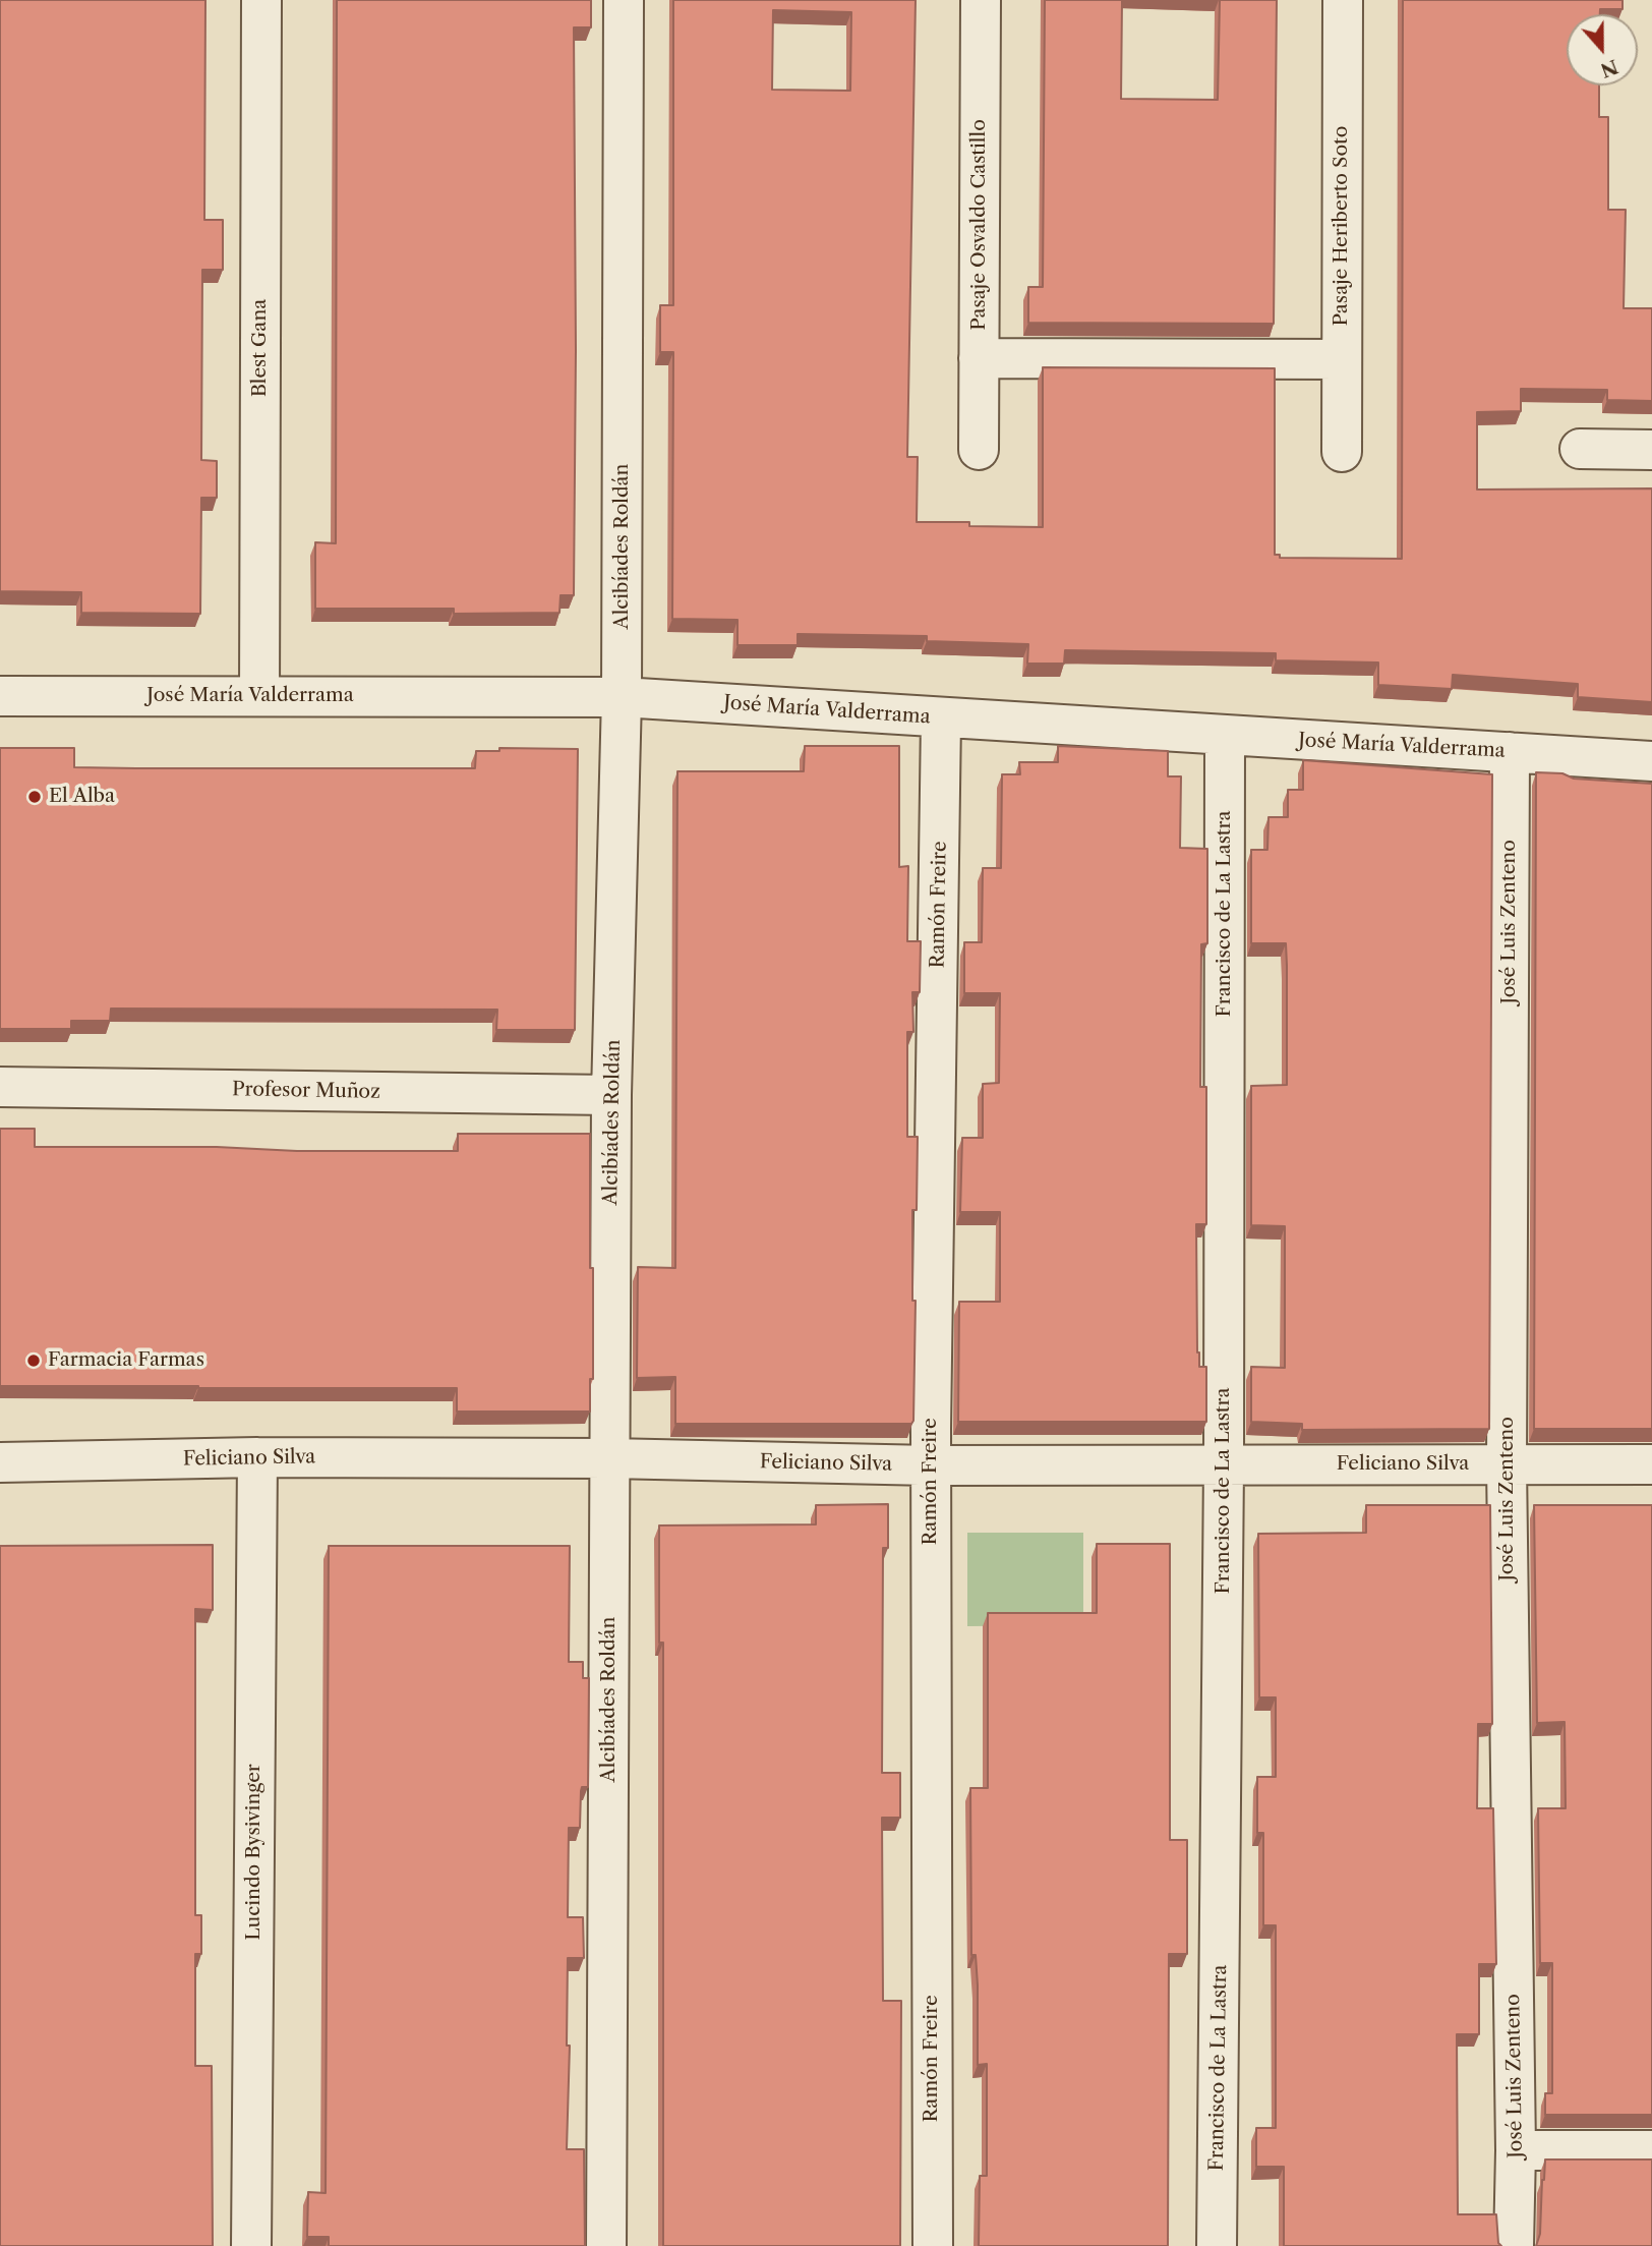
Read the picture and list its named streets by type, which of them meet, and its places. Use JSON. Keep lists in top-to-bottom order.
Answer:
{
  "streets": {
    "street": [
      "Pasaje Osvaldo Castillo",
      "Pasaje Heriberto Soto",
      "Blest Gana",
      "Alcibíades Roldán",
      "José María Valderrama",
      "Ramón Freire",
      "Francisco de La Lastra",
      "José Luis Zenteno",
      "Profesor Muñoz",
      "Feliciano Silva",
      "Lucindo Bysivinger"
    ]
  },
  "crossings": [
    ["Blest Gana", "José María Valderrama"],
    ["Alcibíades Roldán", "José María Valderrama"],
    ["Alcibíades Roldán", "Profesor Muñoz"],
    ["Alcibíades Roldán", "Feliciano Silva"],
    ["José María Valderrama", "Ramón Freire"],
    ["José María Valderrama", "Francisco de La Lastra"],
    ["José María Valderrama", "José Luis Zenteno"],
    ["Ramón Freire", "Feliciano Silva"],
    ["Francisco de La Lastra", "Feliciano Silva"],
    ["José Luis Zenteno", "Feliciano Silva"],
    ["Feliciano Silva", "Lucindo Bysivinger"]
  ],
  "places": ["El Alba", "Farmacia Farmas"],
  "north": "bottom"
}
